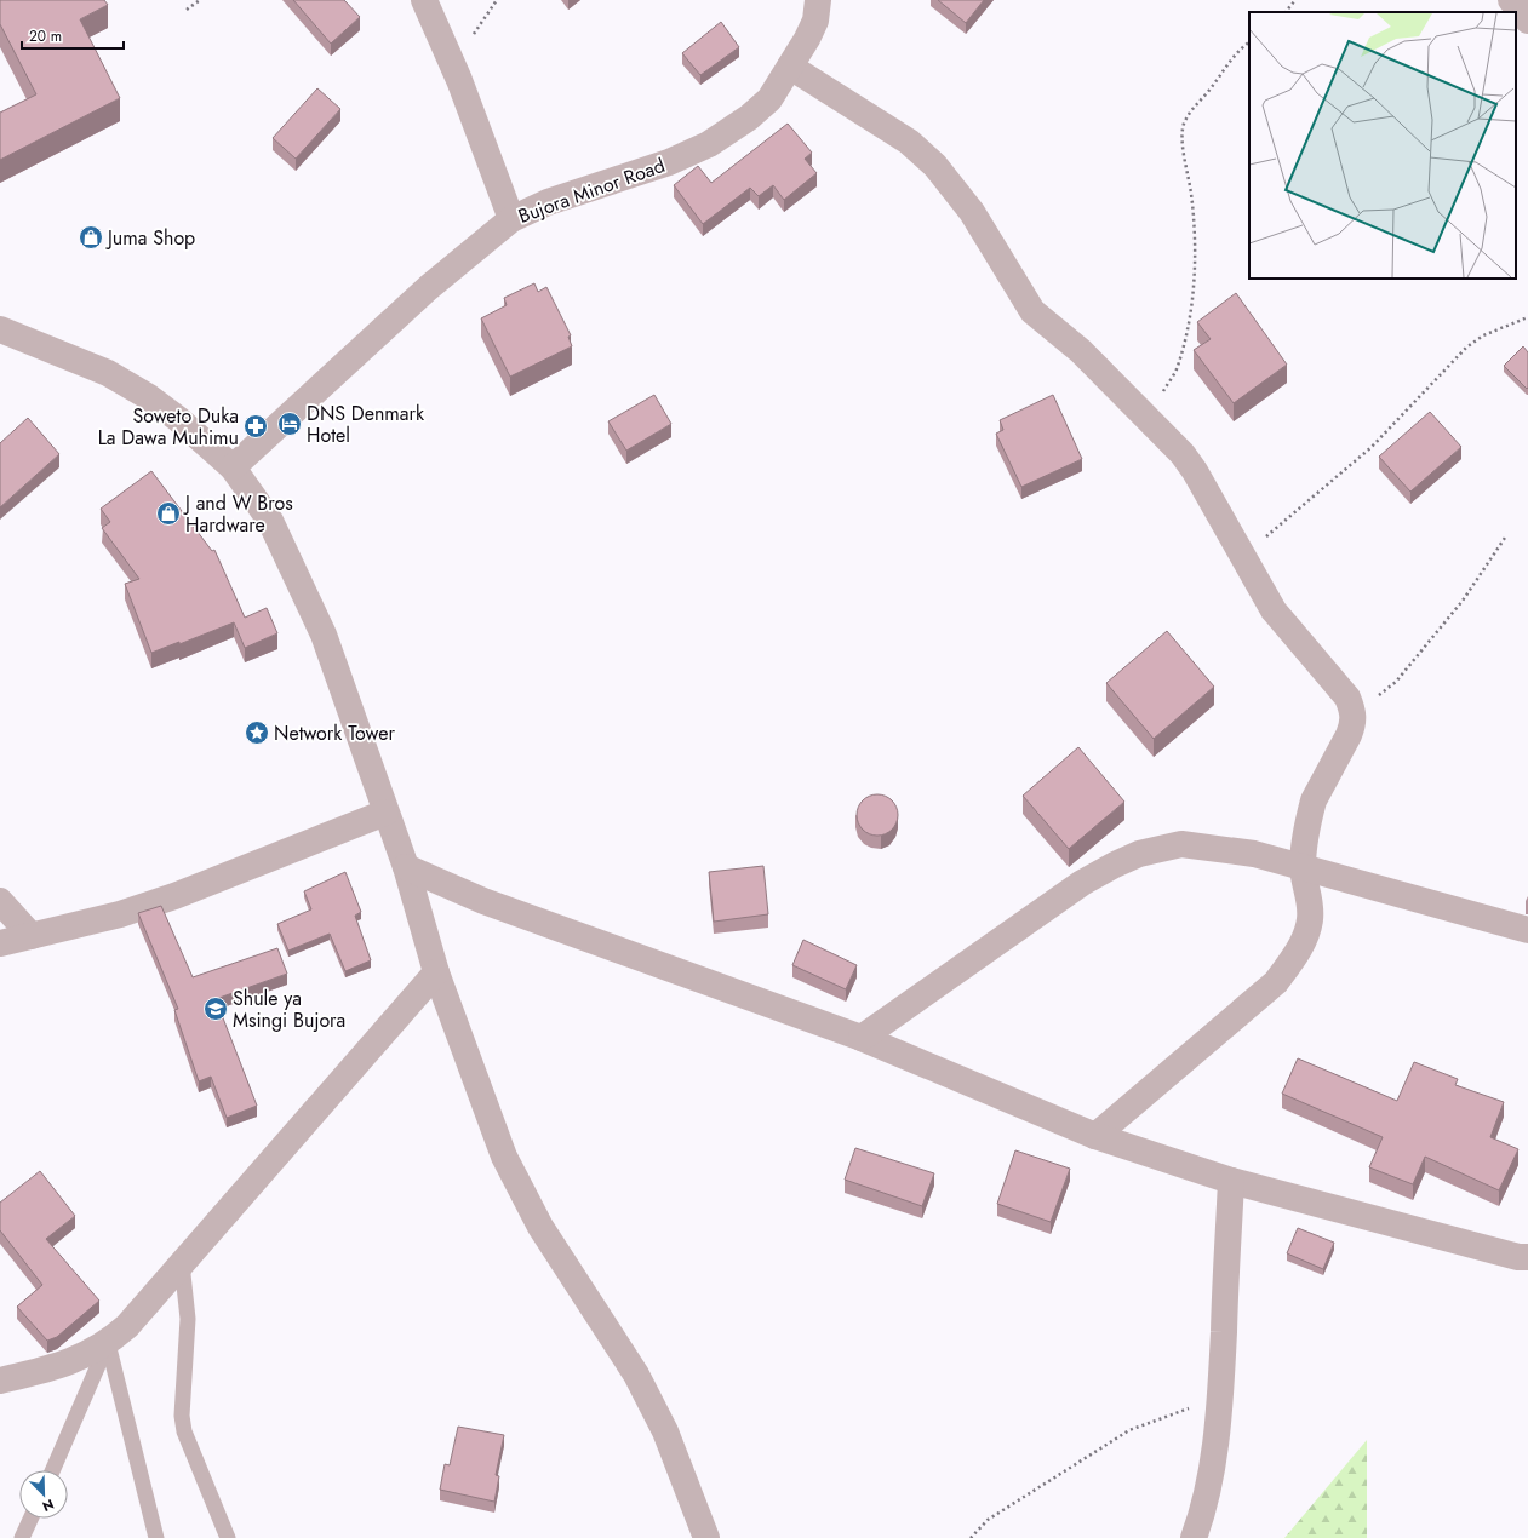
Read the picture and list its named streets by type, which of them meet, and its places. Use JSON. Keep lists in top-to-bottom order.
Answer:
{
  "streets": {
    "street": ["Bujora Minor Road"]
  },
  "places": {
    "shop": ["Juma Shop", "J and W Bros Hardware"],
    "hotel": ["DNS Denmark Hotel"],
    "pharmacy": ["Soweto Duka La Dawa Muhimu"],
    "place": ["Network Tower"],
    "school or university": ["Shule ya Msingi Bujora"]
  },
  "scale_bar": "20 m",
  "north": "bottom right"
}
